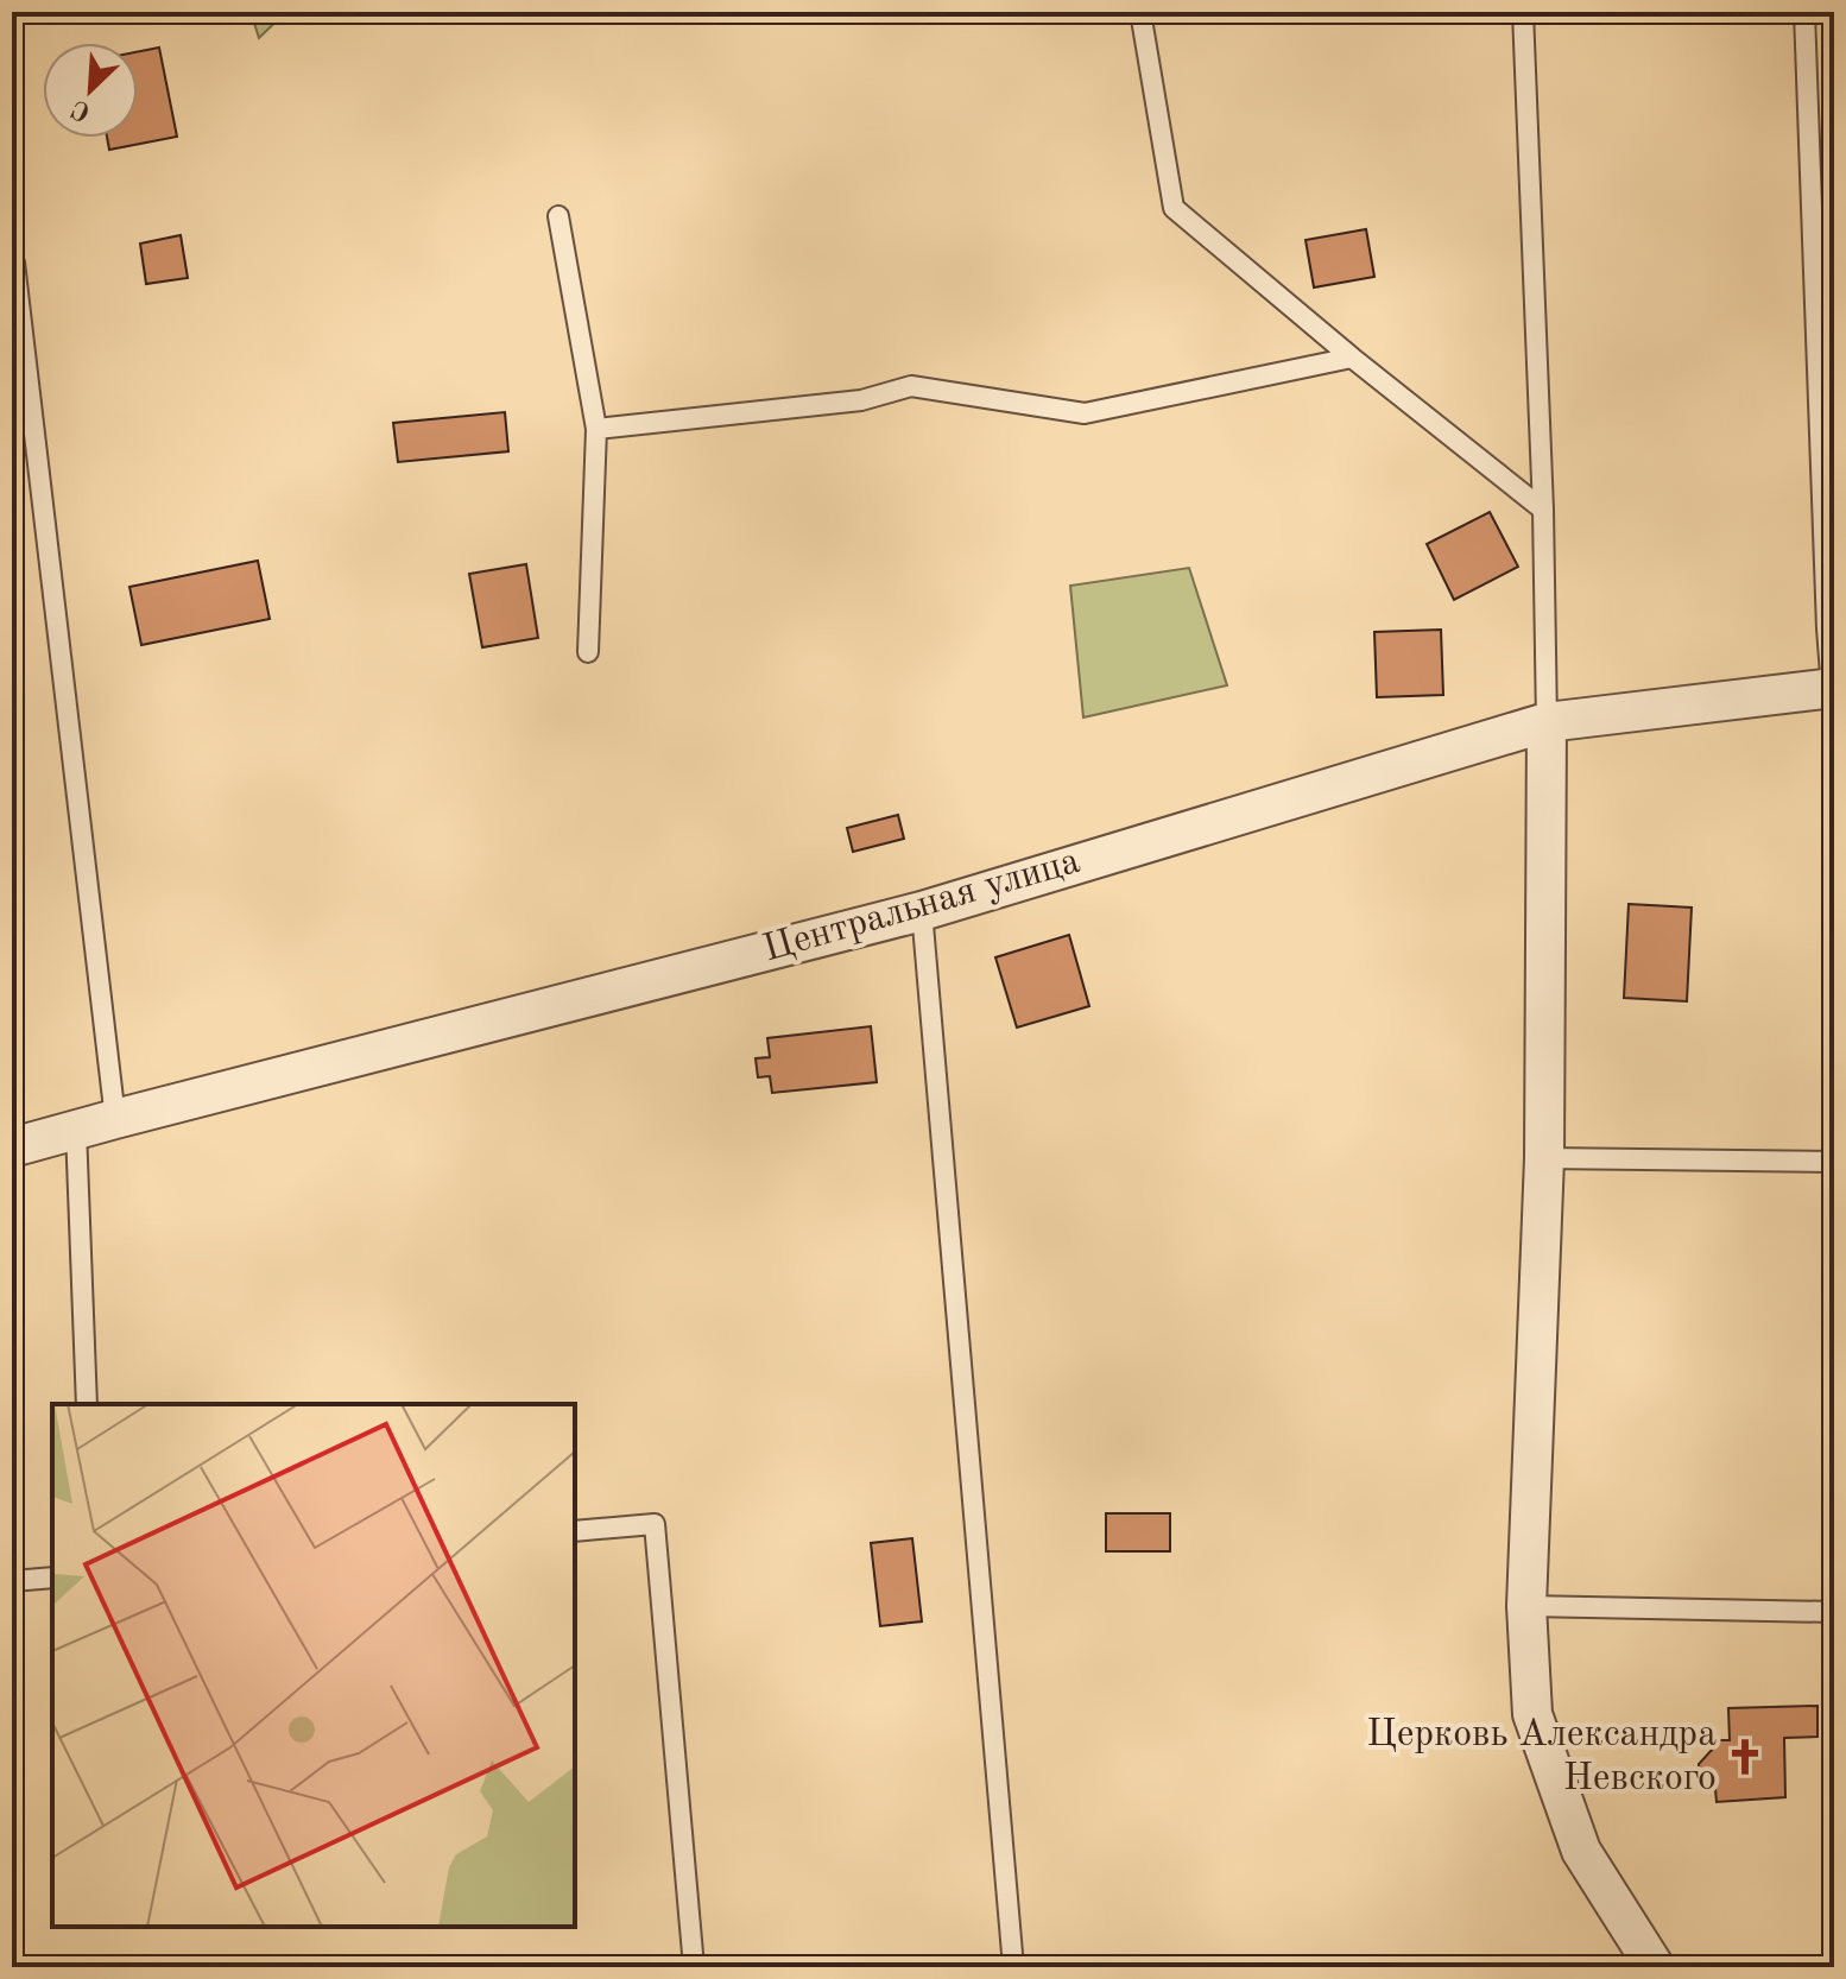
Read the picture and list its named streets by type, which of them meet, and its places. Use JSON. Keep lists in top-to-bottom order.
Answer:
{
  "streets": {
    "street": ["Центральная улица"]
  },
  "places": {
    "church": ["Церковь Александра Невского"]
  },
  "north": "bottom left"
}
